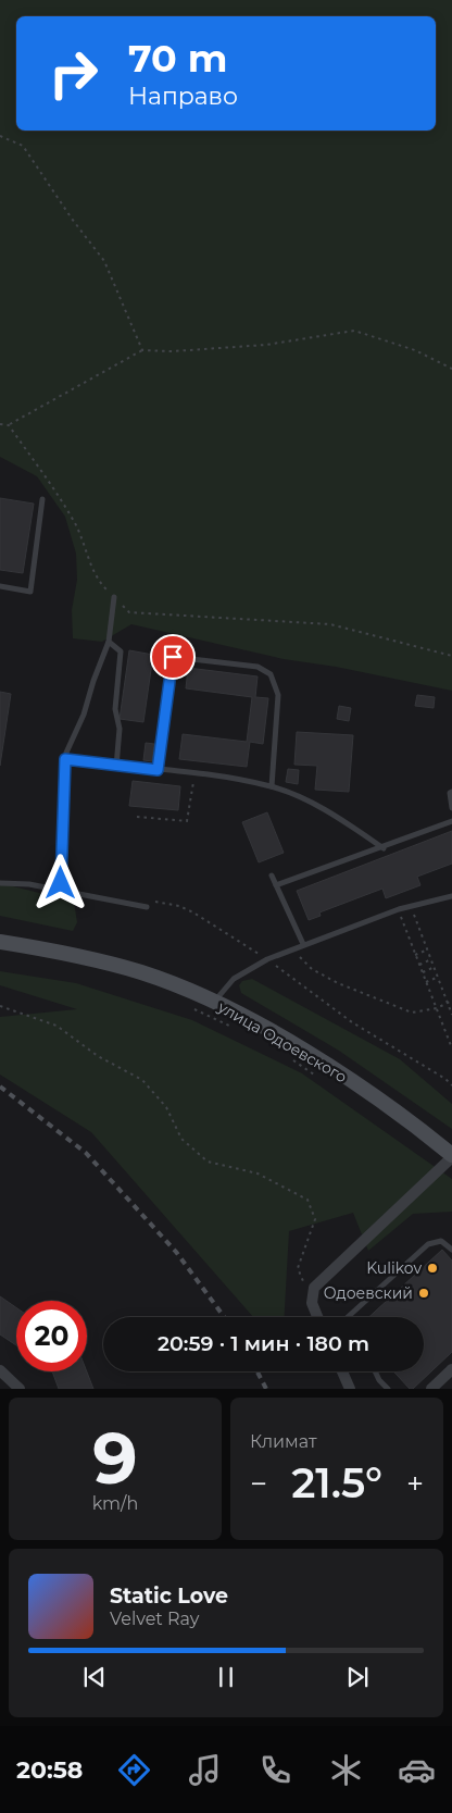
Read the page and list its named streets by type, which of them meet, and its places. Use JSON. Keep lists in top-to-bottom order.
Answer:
{
  "streets": {
    "street": ["улица Одоевского"]
  },
  "places": ["Kulikov", "Одоевский"],
  "page": {
    "turn": ["70 m", "Направо"],
    "limit": "20",
    "trip": "20:59 · 1 мин · 180 m",
    "tile": [
      ["9", "km/h"],
      "Климат"
    ],
    "heat": ["−", "21.5°", "+"],
    "song": ["Static Love", "Velvet Ray"],
    "tabs": "20:58"
  }
}
